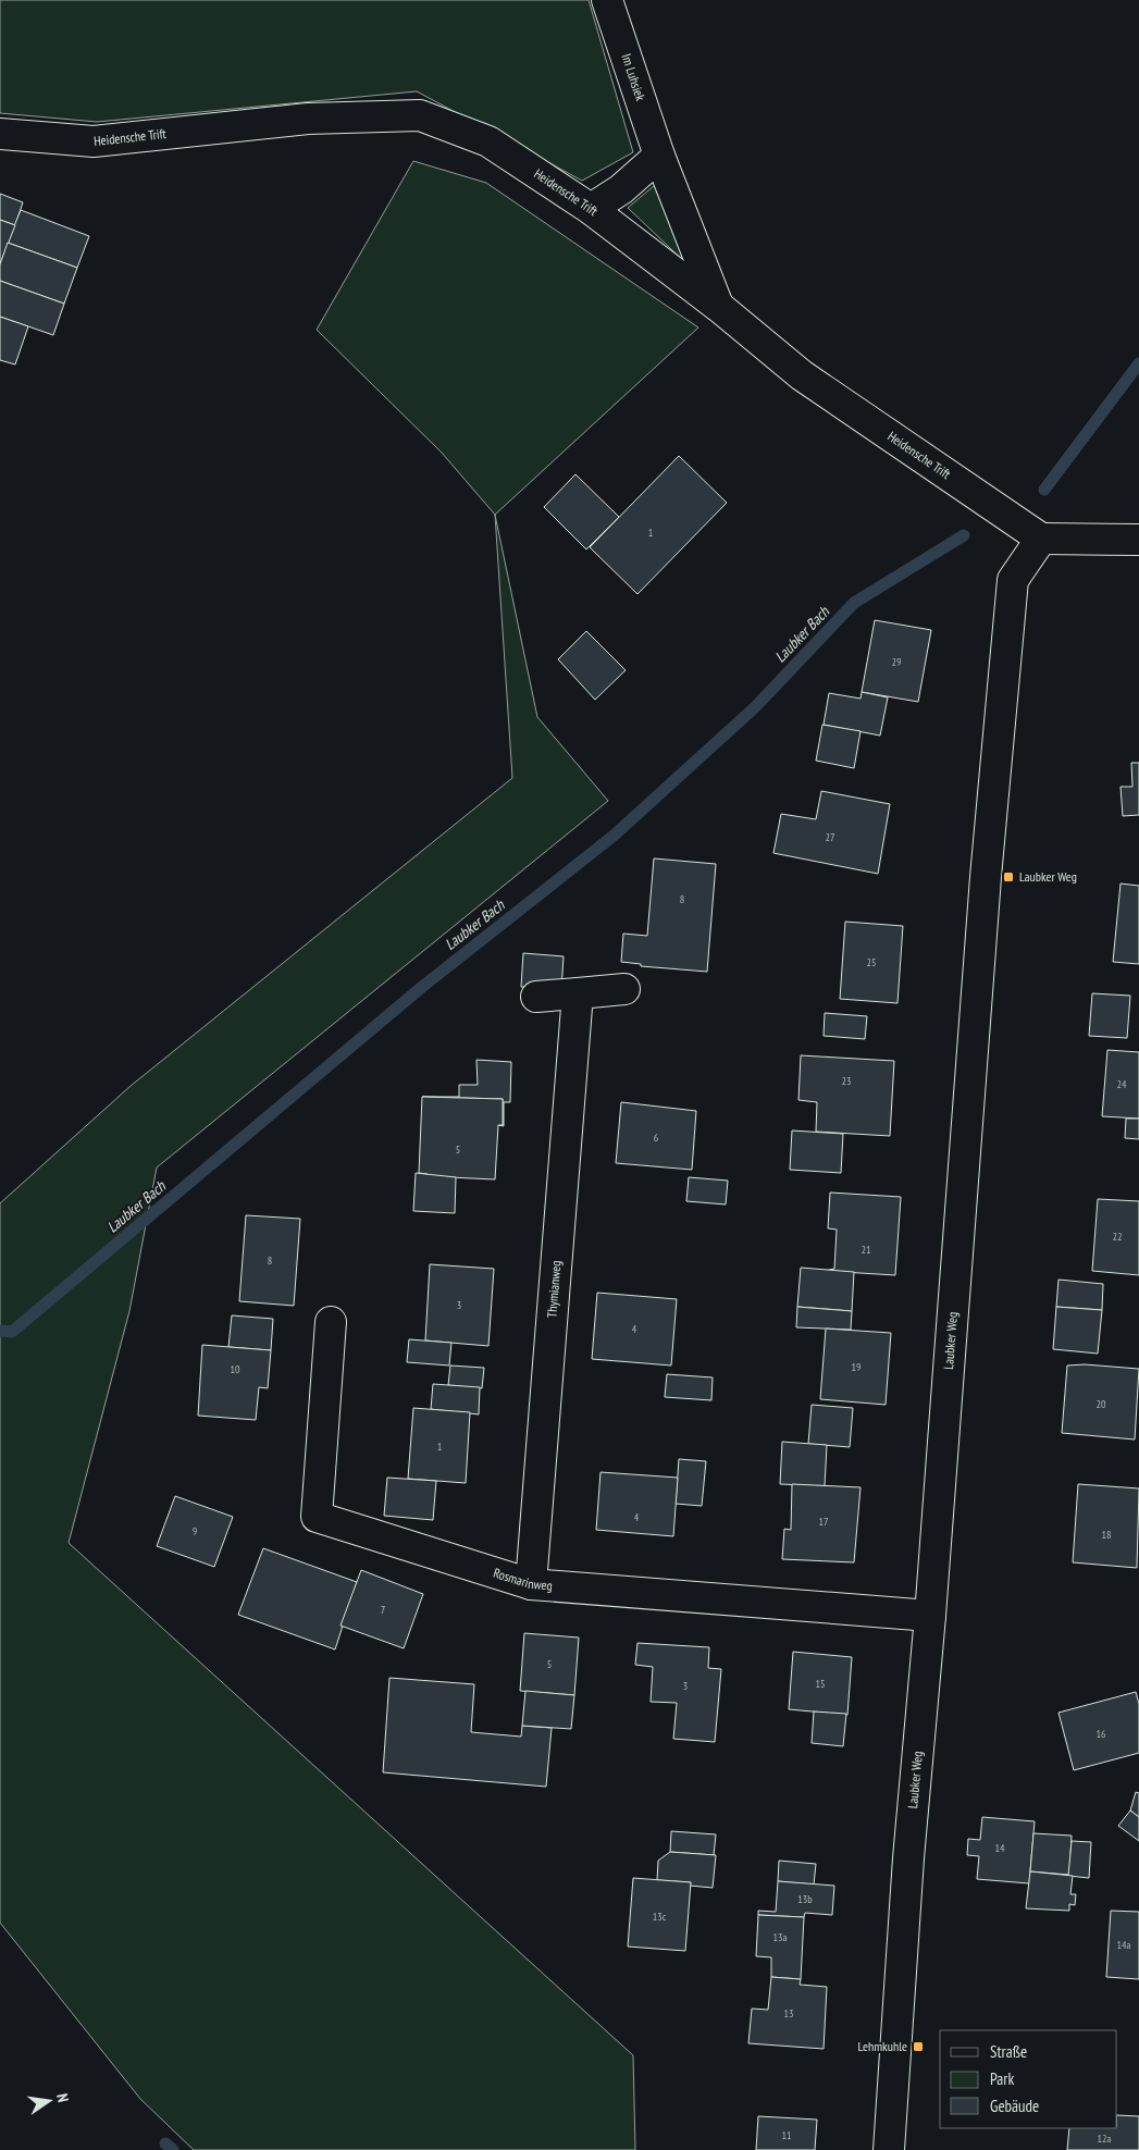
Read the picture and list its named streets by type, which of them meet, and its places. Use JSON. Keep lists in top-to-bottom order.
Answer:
{
  "streets": {
    "street": [
      "Im Luhsiek",
      "Heidensche Trift",
      "Thymianweg",
      "Laubker Weg",
      "Rosmarinweg"
    ]
  },
  "crossings": [
    ["Im Luhsiek", "Heidensche Trift"],
    ["Heidensche Trift", "Laubker Weg"],
    ["Thymianweg", "Rosmarinweg"],
    ["Laubker Weg", "Rosmarinweg"]
  ],
  "water": ["Laubker Bach"],
  "places": {
    "transit": ["Laubker Weg", "Lehmkuhle"]
  },
  "house_numbers": [
    "1",
    "29",
    "27",
    "8",
    "25",
    "23",
    "24",
    "6",
    "5",
    "22",
    "21",
    "8",
    "3",
    "4",
    "19",
    "10",
    "20",
    "1",
    "4",
    "17",
    "9",
    "18",
    "7",
    "5",
    "15",
    "3",
    "16",
    "14",
    "13b",
    "13c",
    "13a",
    "14a",
    "13",
    "11",
    "12a"
  ],
  "legend": ["Straße", "Park", "Gebäude"],
  "north": "right"
}
